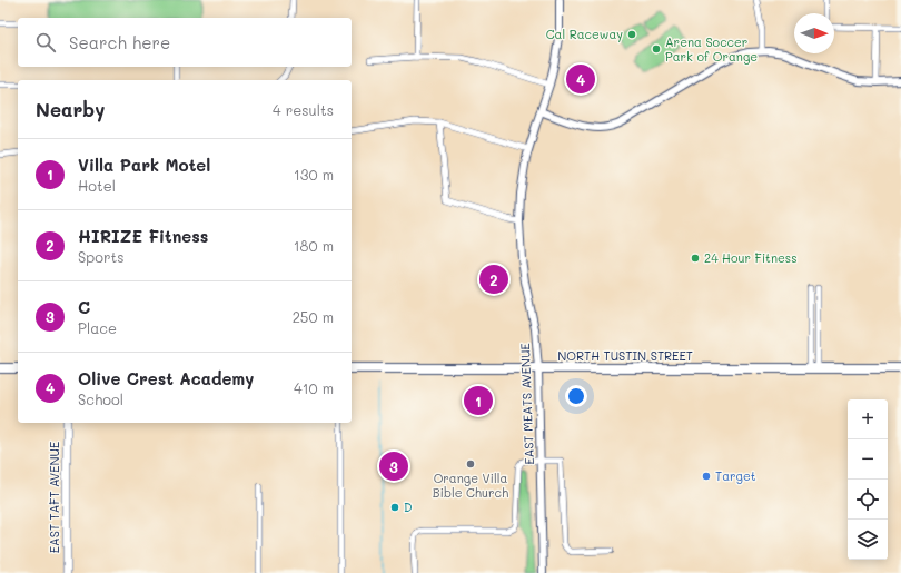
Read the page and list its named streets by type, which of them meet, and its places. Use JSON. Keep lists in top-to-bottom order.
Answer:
{
  "streets": {
    "main road": ["NORTH TUSTIN STREET", "EAST TAFT AVENUE"],
    "street": ["EAST MEATS AVENUE"]
  },
  "crossings": [
    ["NORTH TUSTIN STREET", "EAST MEATS AVENUE"]
  ],
  "places": [
    "Cal Raceway",
    "Arena Soccer Park of Orange",
    "24 Hour Fitness",
    "Orange Villa Bible Church",
    "Target",
    "D"
  ],
  "north": "right",
  "page": {
    "search": "Search here",
    "pins": [
      "4",
      "2",
      "1",
      "3"
    ],
    "heading": ["Nearby", "4 results"],
    "list": [
      {
        "mark": "1",
        "name": "Villa Park Motel",
        "note": "Hotel",
        "value": "130 m"
      },
      {
        "mark": "2",
        "name": "HIRIZE Fitness",
        "note": "Sports",
        "value": "180 m"
      },
      {
        "mark": "3",
        "name": "C",
        "note": "Place",
        "value": "250 m"
      },
      {
        "mark": "4",
        "name": "Olive Crest Academy",
        "note": "School",
        "value": "410 m"
      }
    ],
    "map_buttons": ["+", "−"]
  }
}
